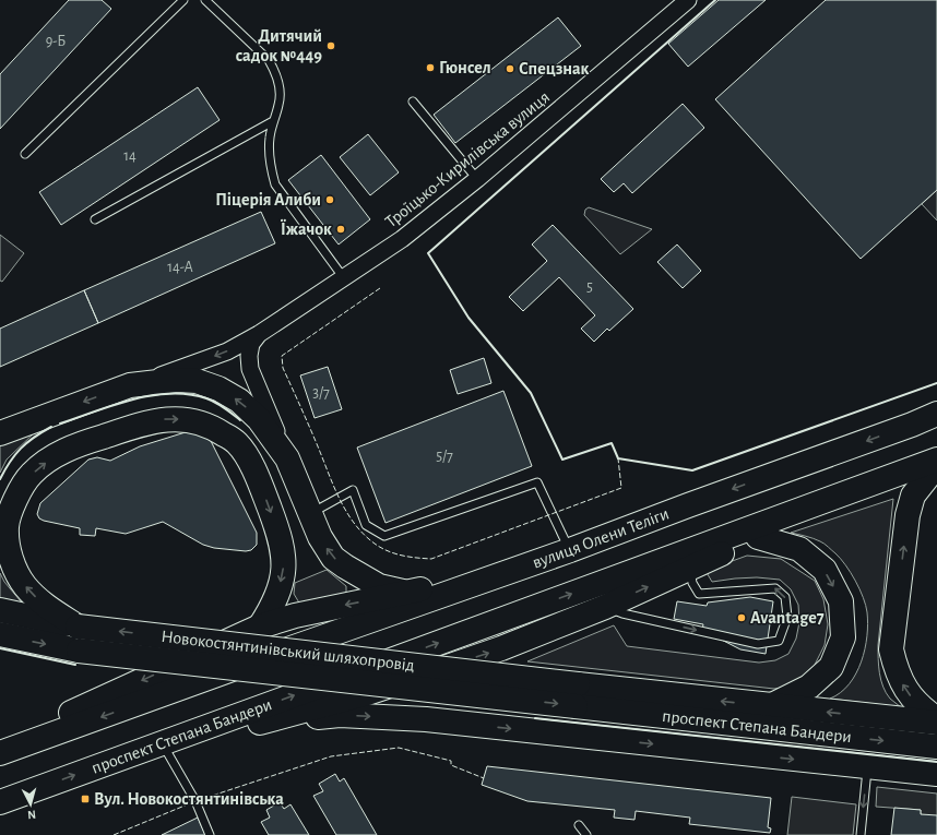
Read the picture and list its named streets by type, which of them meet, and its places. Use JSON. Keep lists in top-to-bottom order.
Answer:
{
  "streets": {
    "main road": ["вулиця Олени Теліги", "Новокостянтинівський шляхопровід", "проспект Степана Бандери"],
    "street": ["Троїцько-Кирилівська вулиця"]
  },
  "crossings": [
    ["Новокостянтинівський шляхопровід", "проспект Степана Бандери"]
  ],
  "places": {
    "other": [
      "Дитячий садок №449",
      "Гюнсел",
      "Спецзнак",
      "Піцерія Алиби",
      "Їжачок",
      "Avantage7"
    ],
    "transit": ["Вул. Новокостянтинівська"]
  },
  "house_numbers": [
    "9-Б",
    "14",
    "14-А",
    "5",
    "3/7",
    "5/7"
  ],
  "north": "bottom"
}
